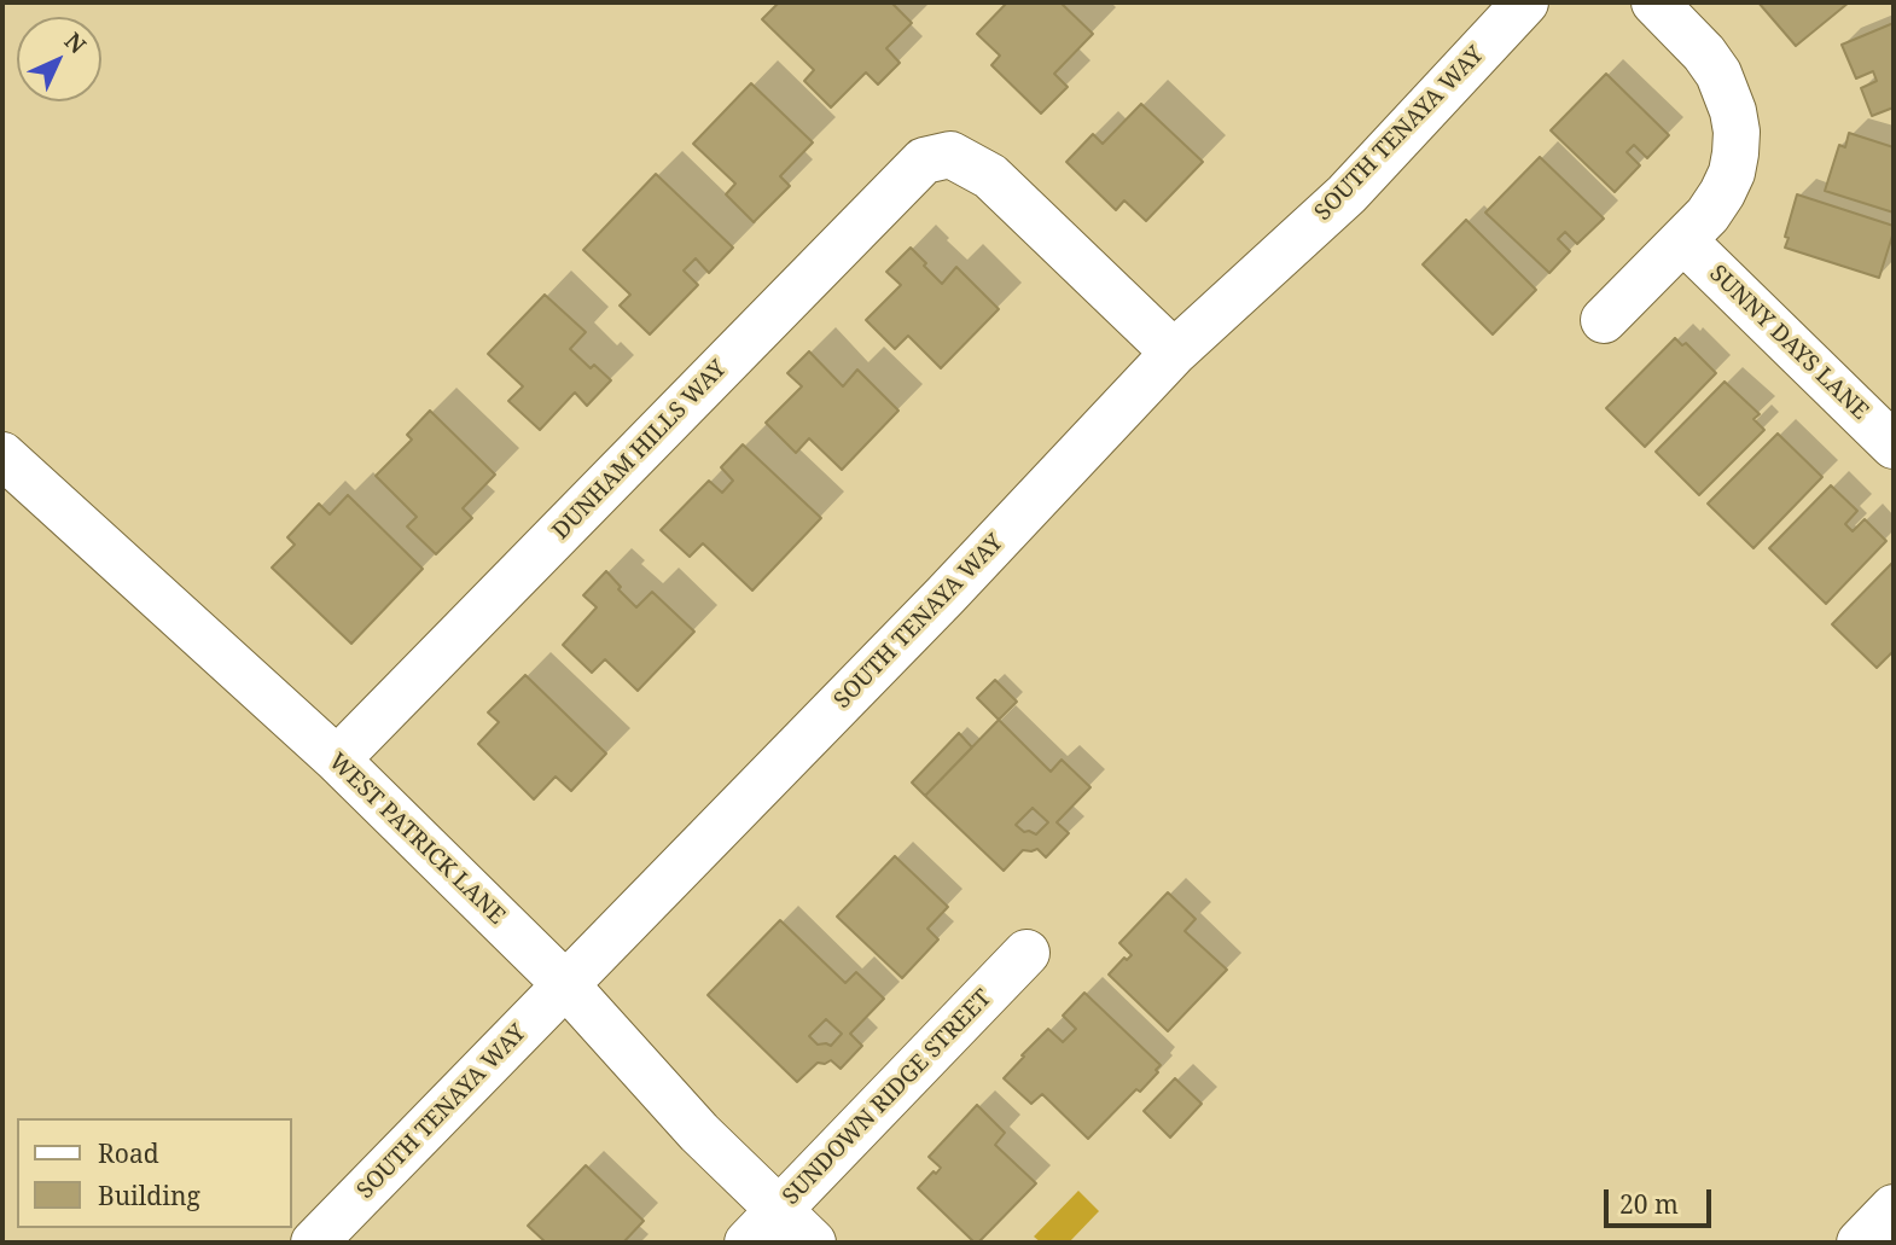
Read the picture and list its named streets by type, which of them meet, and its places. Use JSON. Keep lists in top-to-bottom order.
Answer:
{
  "streets": {
    "street": [
      "SOUTH TENAYA WAY",
      "SUNNY DAYS LANE",
      "DUNHAM HILLS WAY",
      "WEST PATRICK LANE",
      "SUNDOWN RIDGE STREET"
    ]
  },
  "crossings": [
    ["SOUTH TENAYA WAY", "DUNHAM HILLS WAY"],
    ["SOUTH TENAYA WAY", "WEST PATRICK LANE"],
    ["DUNHAM HILLS WAY", "WEST PATRICK LANE"],
    ["WEST PATRICK LANE", "SUNDOWN RIDGE STREET"]
  ],
  "legend": ["Road", "Building"],
  "scale_bar": "20 m",
  "north": "top right"
}
